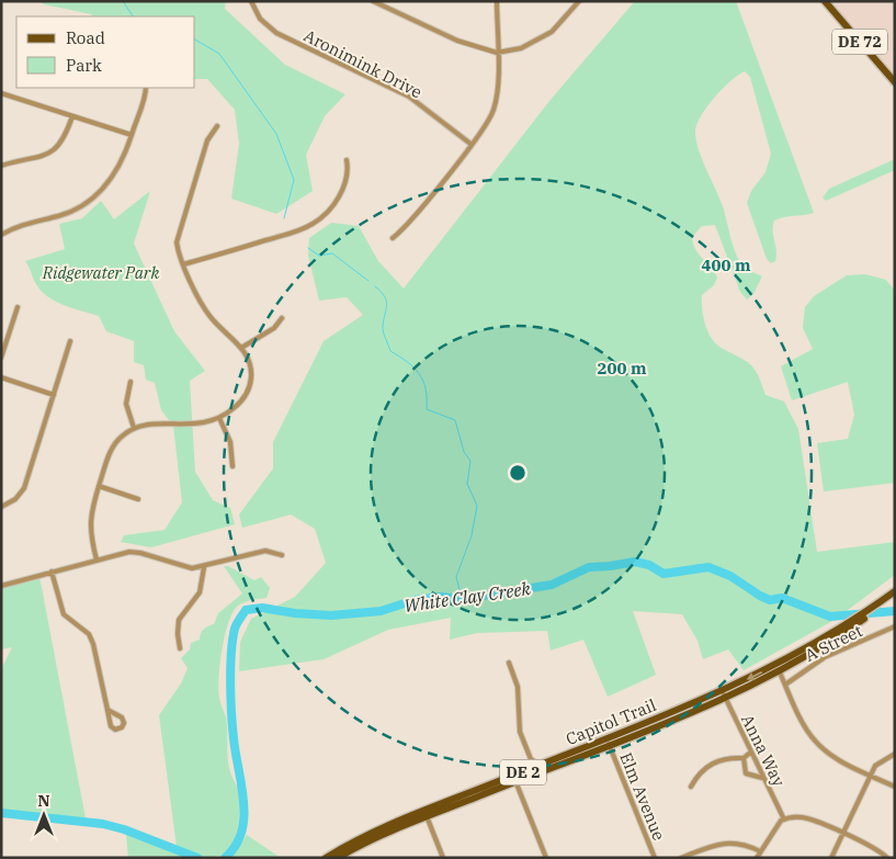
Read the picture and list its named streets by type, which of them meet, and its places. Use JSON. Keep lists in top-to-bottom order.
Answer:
{
  "streets": {
    "main road": ["DE 72", "Capitol Trail", "DE 2"],
    "street": [
      "Aronimink Drive",
      "A Street",
      "Anna Way",
      "Elm Avenue"
    ]
  },
  "crossings": [
    ["Capitol Trail", "Anna Way"],
    ["Capitol Trail", "Elm Avenue"]
  ],
  "water": ["White Clay Creek"],
  "parks": ["Ridgewater Park"],
  "legend": ["Road", "Park"],
  "north": "top",
  "rings": ["400 m", "200 m"]
}
